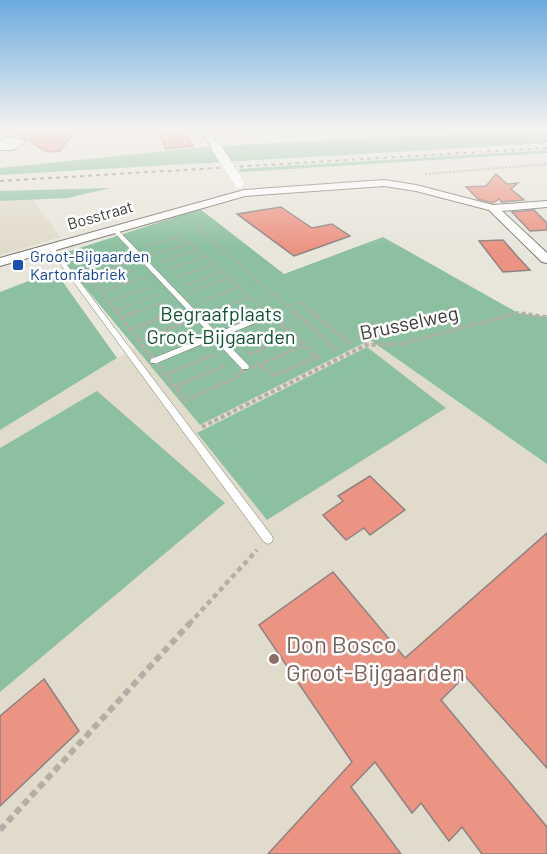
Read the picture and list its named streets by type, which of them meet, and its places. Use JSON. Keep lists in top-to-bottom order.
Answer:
{
  "streets": {
    "street": ["Bosstraat"],
    "path": ["Brusselweg"]
  },
  "parks": ["Begraafplaats Groot-Bijgaarden"],
  "places": {
    "transit": ["Groot-Bijgaarden Kartonfabriek"],
    "other": ["Don Bosco Groot-Bijgaarden"]
  }
}
